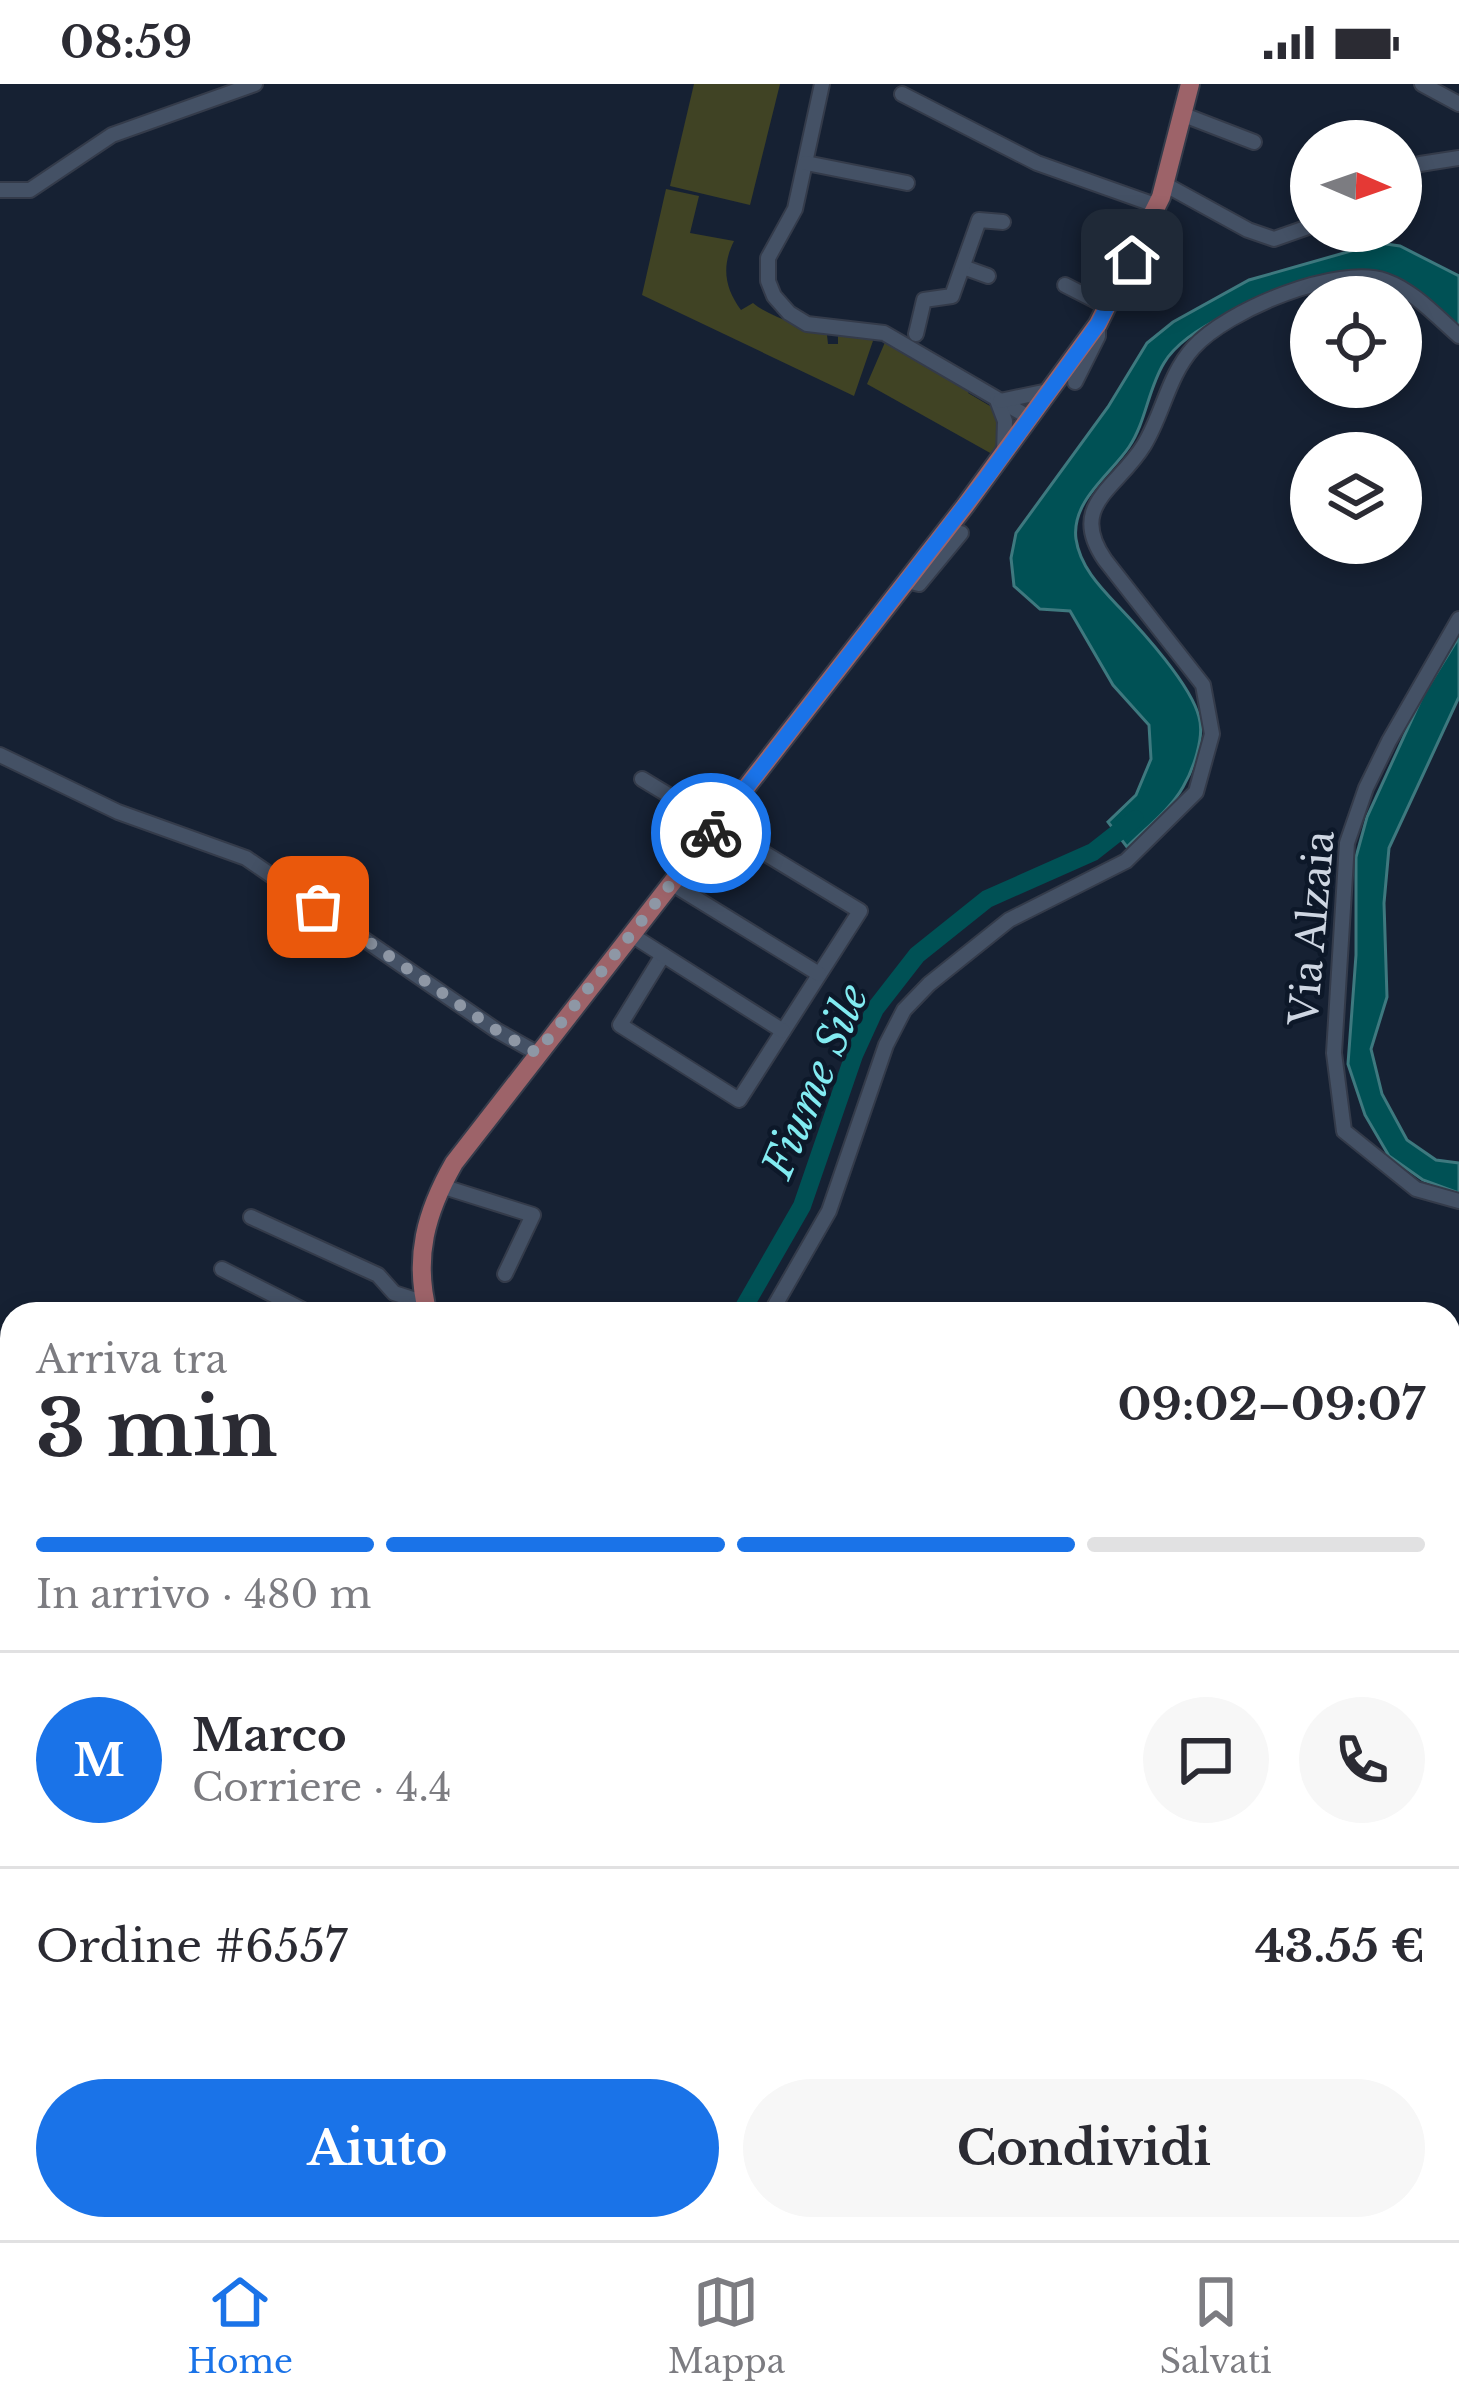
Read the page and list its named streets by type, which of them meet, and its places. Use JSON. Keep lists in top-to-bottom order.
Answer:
{
  "streets": {
    "street": ["Via Alzaia"]
  },
  "water": ["Fiume Sile"],
  "north": "right",
  "page": {
    "status": "08:59",
    "heading": ["3 min", "Arriva tra", "09:02–09:07"],
    "panel": [
      "Marco",
      "Corriere · 4.4",
      "Ordine #6557",
      "43.55 €"
    ],
    "bar": "In arrivo · 480 m",
    "round": "M",
    "buttons": ["Aiuto", "Condividi"],
    "tabs": ["Home", "Mappa", "Salvati"]
  }
}
